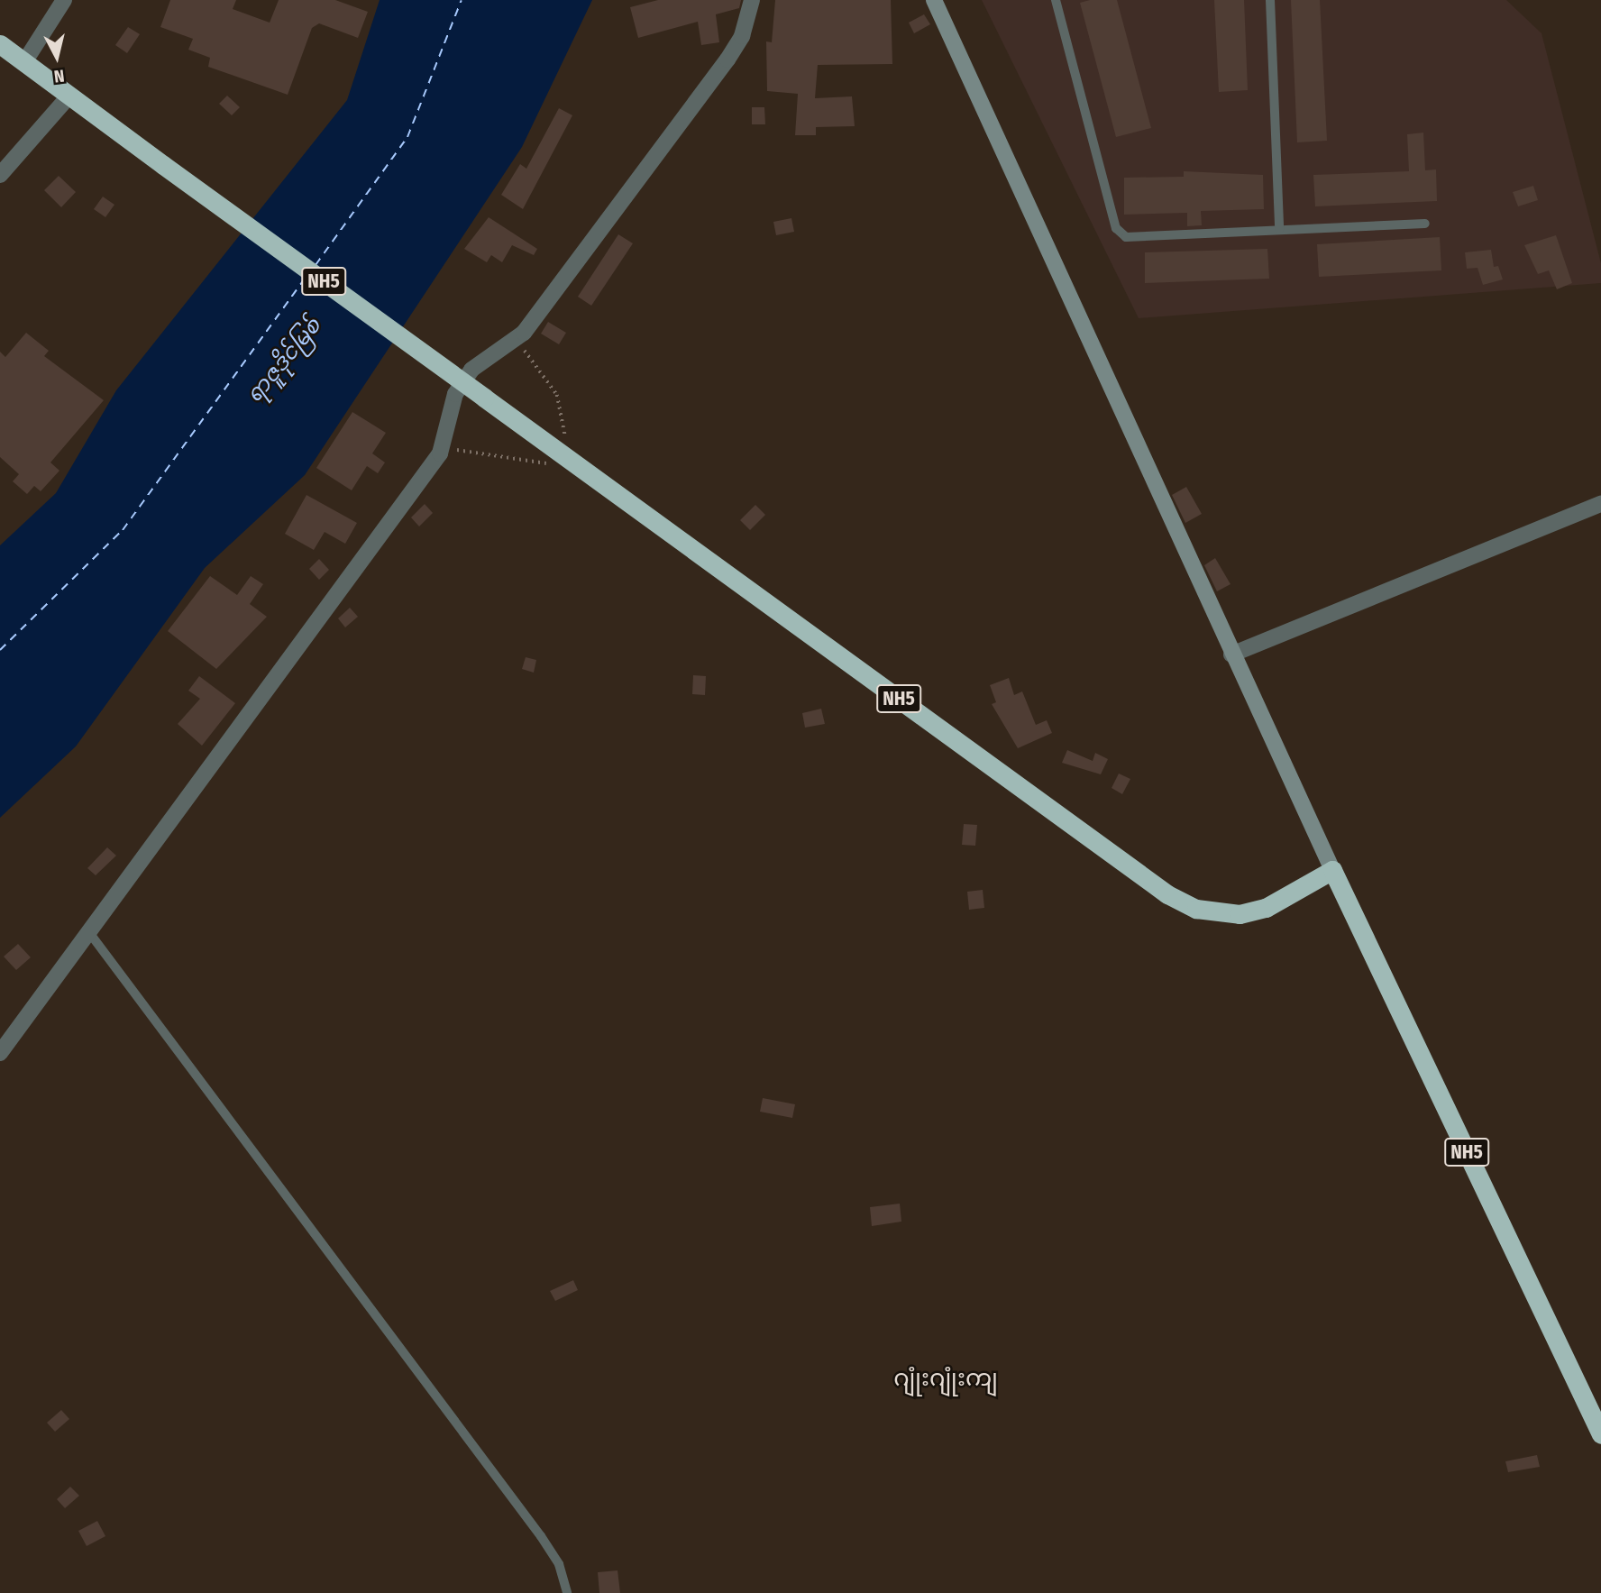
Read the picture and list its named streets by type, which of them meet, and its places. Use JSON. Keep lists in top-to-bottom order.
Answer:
{
  "streets": {
    "highway": ["NH5"]
  },
  "districts": ["ဂျုံးဂျုံးကျ"],
  "water": ["ရာဇူဒိုင်မြစ်"],
  "north": "bottom"
}
